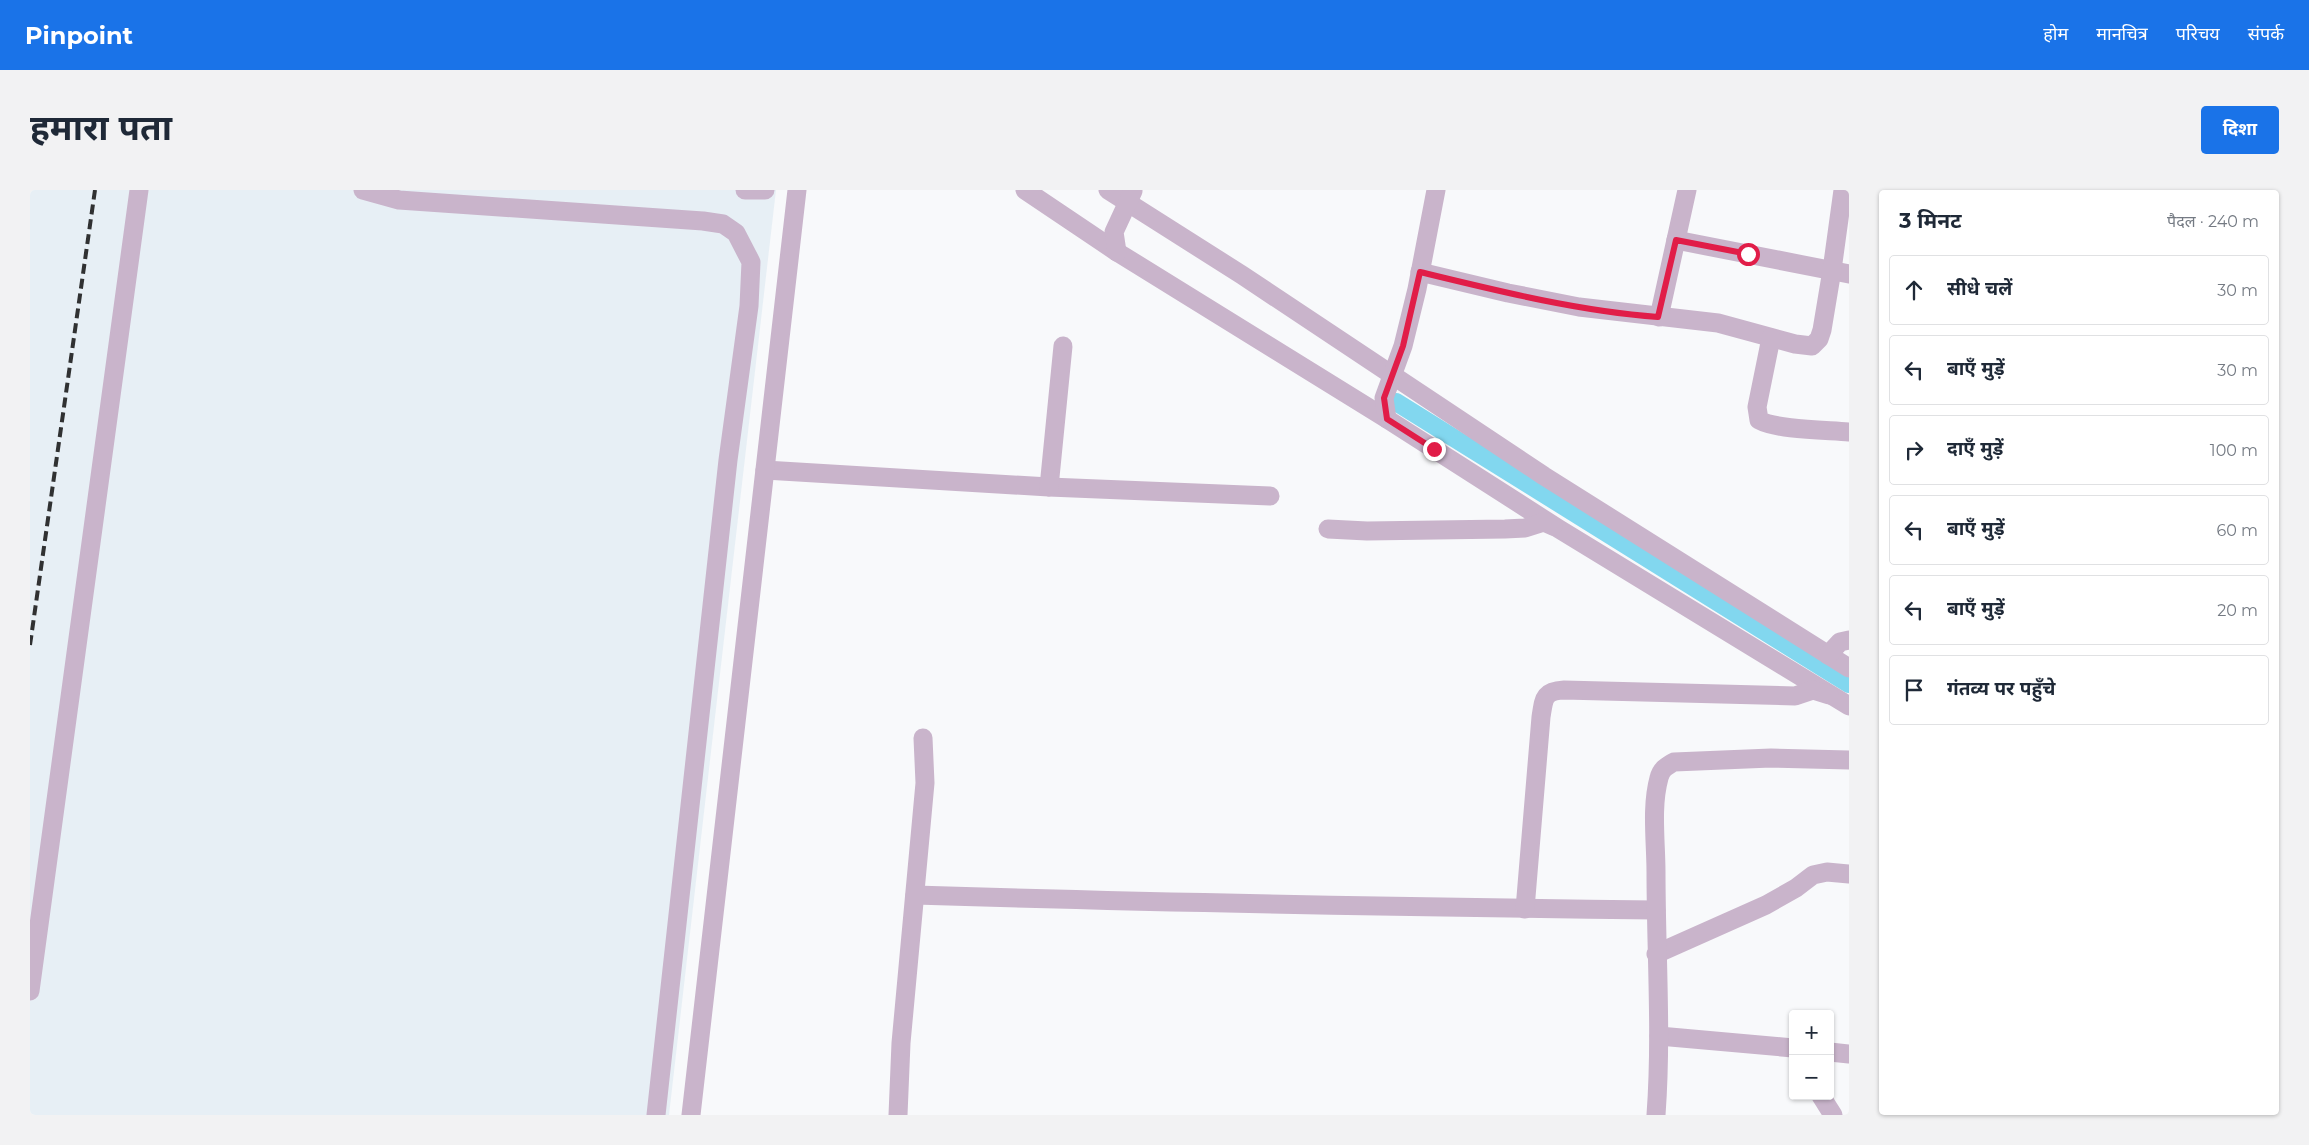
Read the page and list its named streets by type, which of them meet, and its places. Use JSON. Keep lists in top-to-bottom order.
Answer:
{
  "page": {
    "header": "Pinpoint",
    "nav": [
      "होम",
      "मानचित्र",
      "परिचय",
      "संपर्क"
    ],
    "title": "हमारा पता",
    "buttons": "दिशा",
    "heading": ["3 मिनट", "पैदल · 240 m"],
    "list": [
      ["सीधे चलें", "30 m"],
      ["बाएँ मुड़ें", "30 m"],
      ["दाएँ मुड़ें", "100 m"],
      ["बाएँ मुड़ें", "60 m"],
      ["बाएँ मुड़ें", "20 m"],
      "गंतव्य पर पहुँचे"
    ],
    "map_buttons": ["+", "−"]
  }
}
